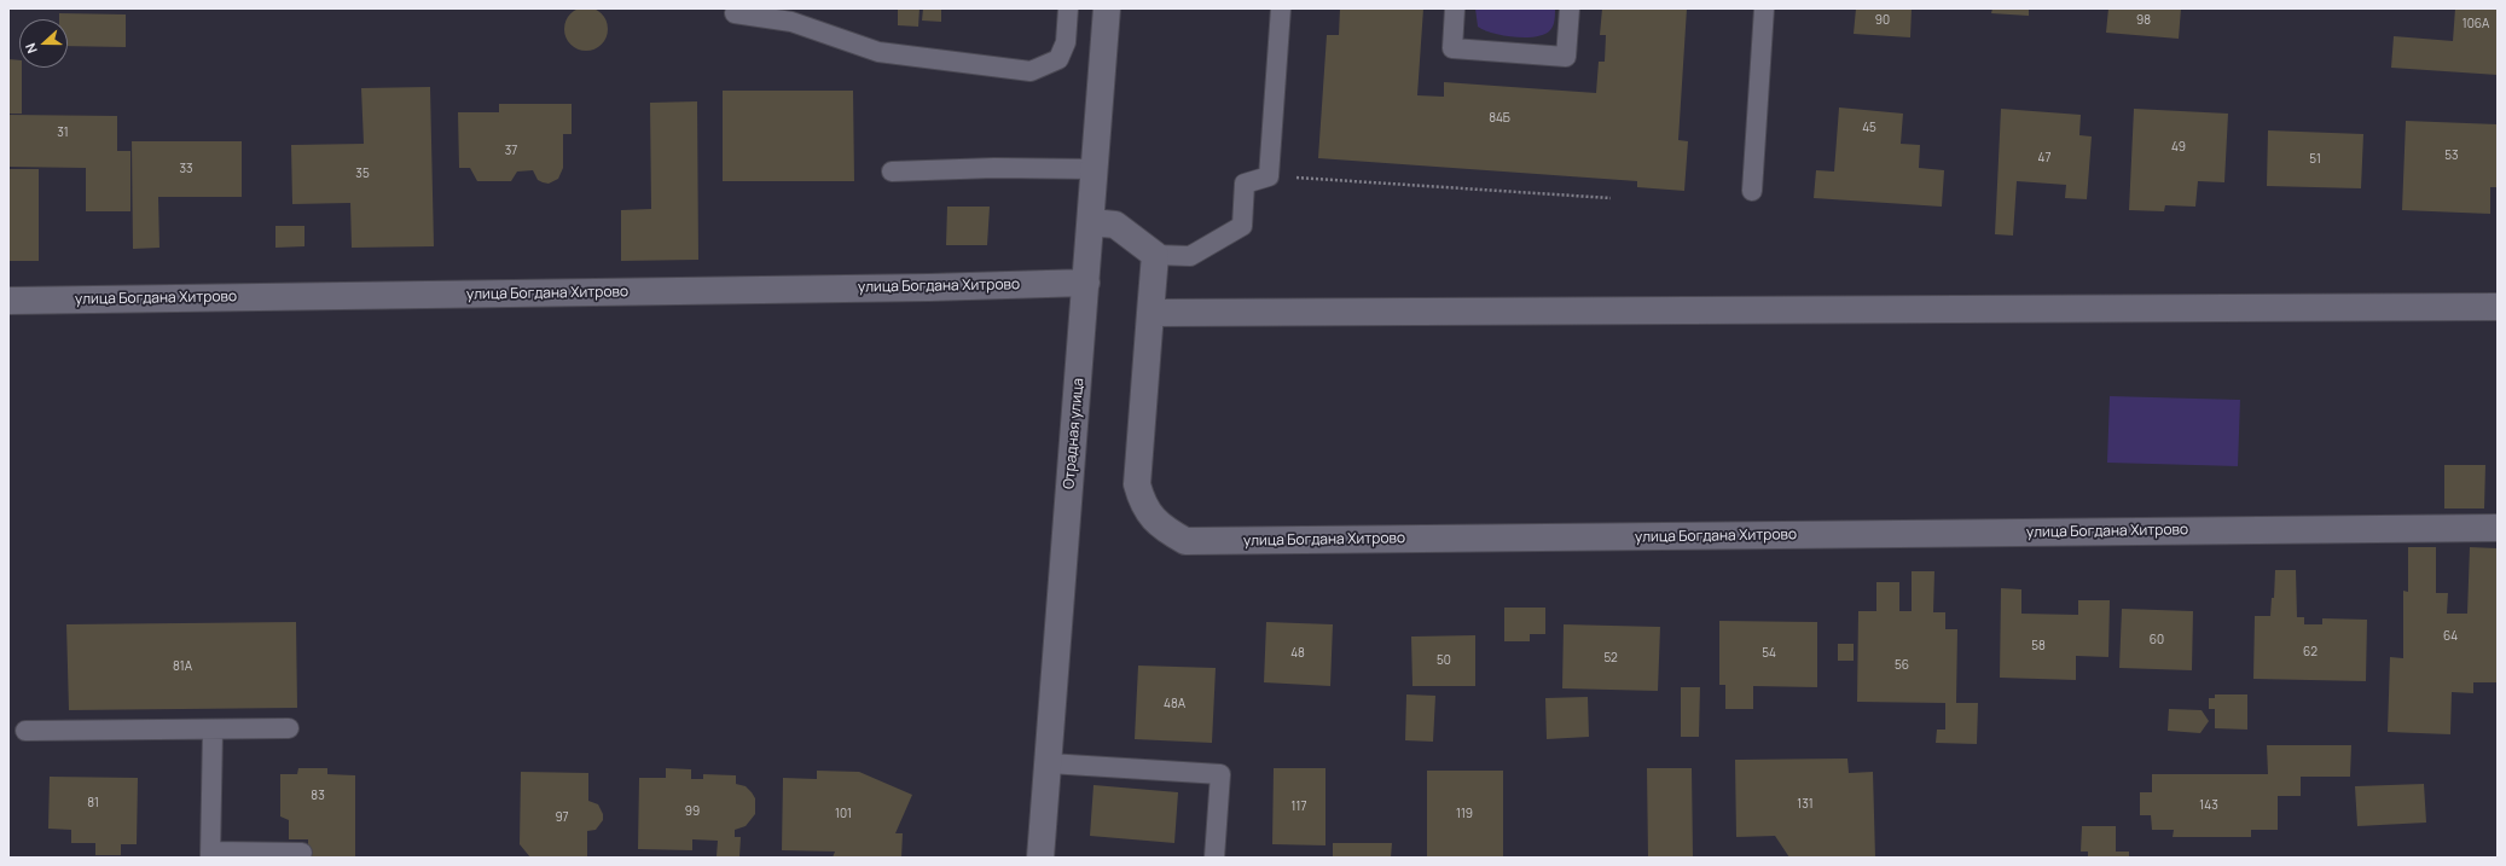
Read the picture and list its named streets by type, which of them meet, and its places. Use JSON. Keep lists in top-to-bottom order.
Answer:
{
  "streets": {
    "street": ["улица Богдана Хитрово", "Отрадная улица"]
  },
  "crossings": [
    ["улица Богдана Хитрово", "Отрадная улица"]
  ],
  "house_numbers": [
    "90",
    "98",
    "106А",
    "84Б",
    "45",
    "31",
    "49",
    "37",
    "53",
    "47",
    "51",
    "33",
    "35",
    "64",
    "60",
    "58",
    "62",
    "48",
    "54",
    "52",
    "50",
    "56",
    "81А",
    "48А",
    "83",
    "81",
    "131",
    "143",
    "117",
    "99",
    "101",
    "119",
    "97"
  ],
  "north": "left"
}
